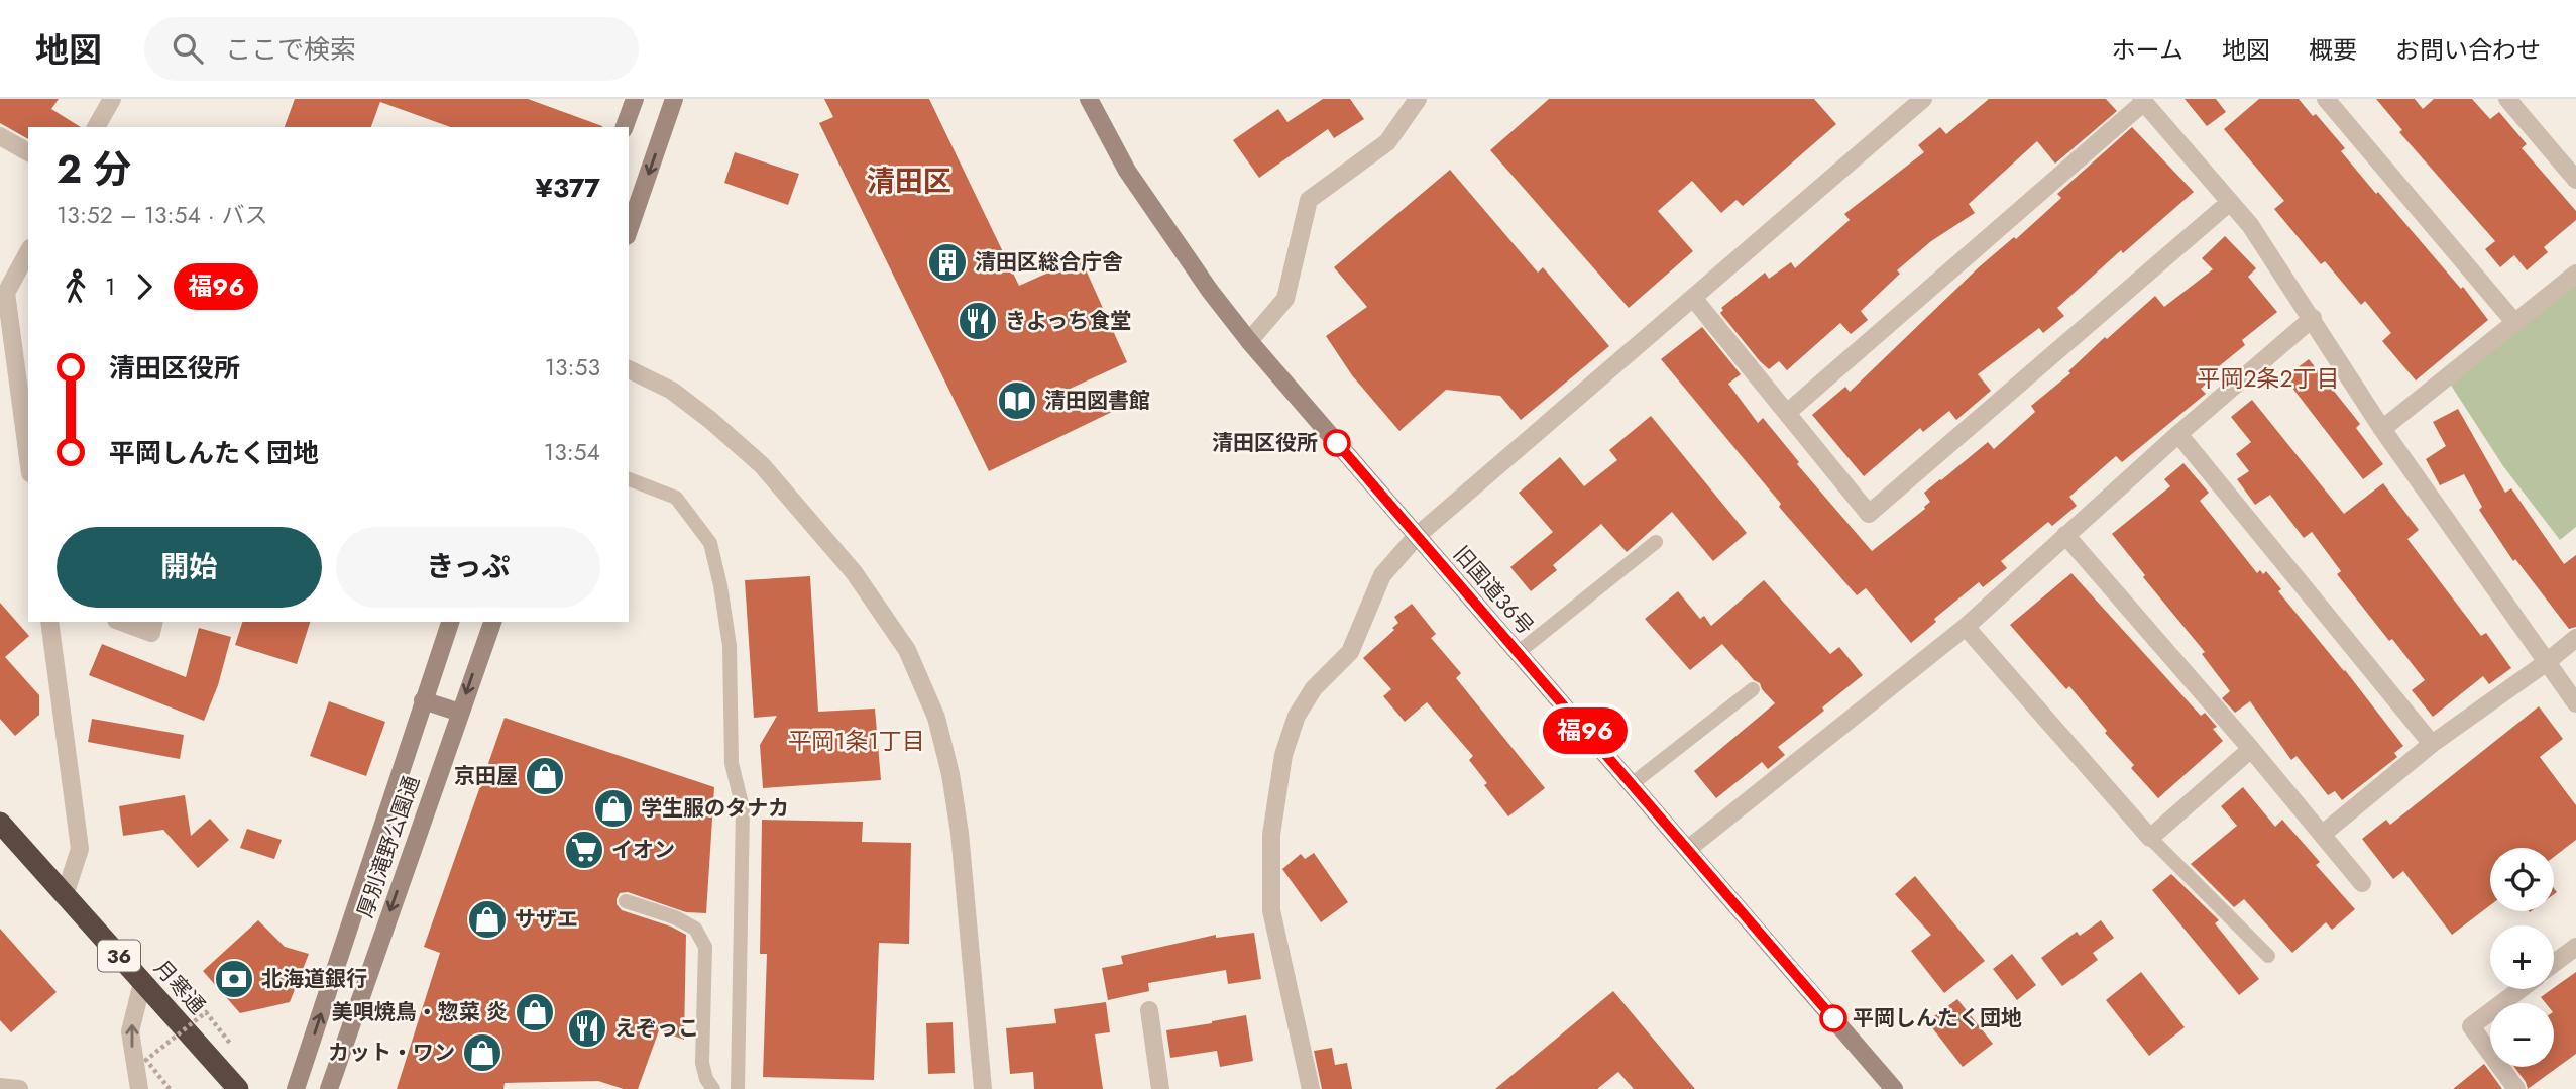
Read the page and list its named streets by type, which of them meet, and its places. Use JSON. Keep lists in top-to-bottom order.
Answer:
{
  "streets": {
    "highway": ["36", "月寒通"],
    "street": ["旧国道36号", "厚別滝野公園通"]
  },
  "districts": ["清田区", "平岡2条2丁目", "平岡1条1丁目"],
  "places": {
    "building": ["清田区総合庁舎"],
    "restaurant": ["きよっち食堂", "えぞっこ"],
    "library": ["清田図書館"],
    "other": ["清田区役所", "平岡しんたく団地"],
    "shop": [
      "京田屋",
      "学生服のタナカ",
      "サザエ",
      "美唄焼鳥・惣菜 炎",
      "カット・ワン"
    ],
    "supermarket": ["イオン"],
    "bank": ["北海道銀行"]
  },
  "lines": ["bus line 福96"],
  "page": {
    "header": "地図",
    "search": "ここで検索",
    "nav": [
      "ホーム",
      "地図",
      "概要",
      "お問い合わせ"
    ],
    "on_map": "福96",
    "heading": ["2 分", "13:52 – 13:54 · バス", "¥377"],
    "legs": ["1", "福96"],
    "list": [
      {
        "name": "清田区役所",
        "value": "13:53"
      },
      {
        "name": "平岡しんたく団地",
        "value": "13:54"
      }
    ],
    "buttons": ["開始", "きっぷ"],
    "map_buttons": ["+", "−"]
  }
}
